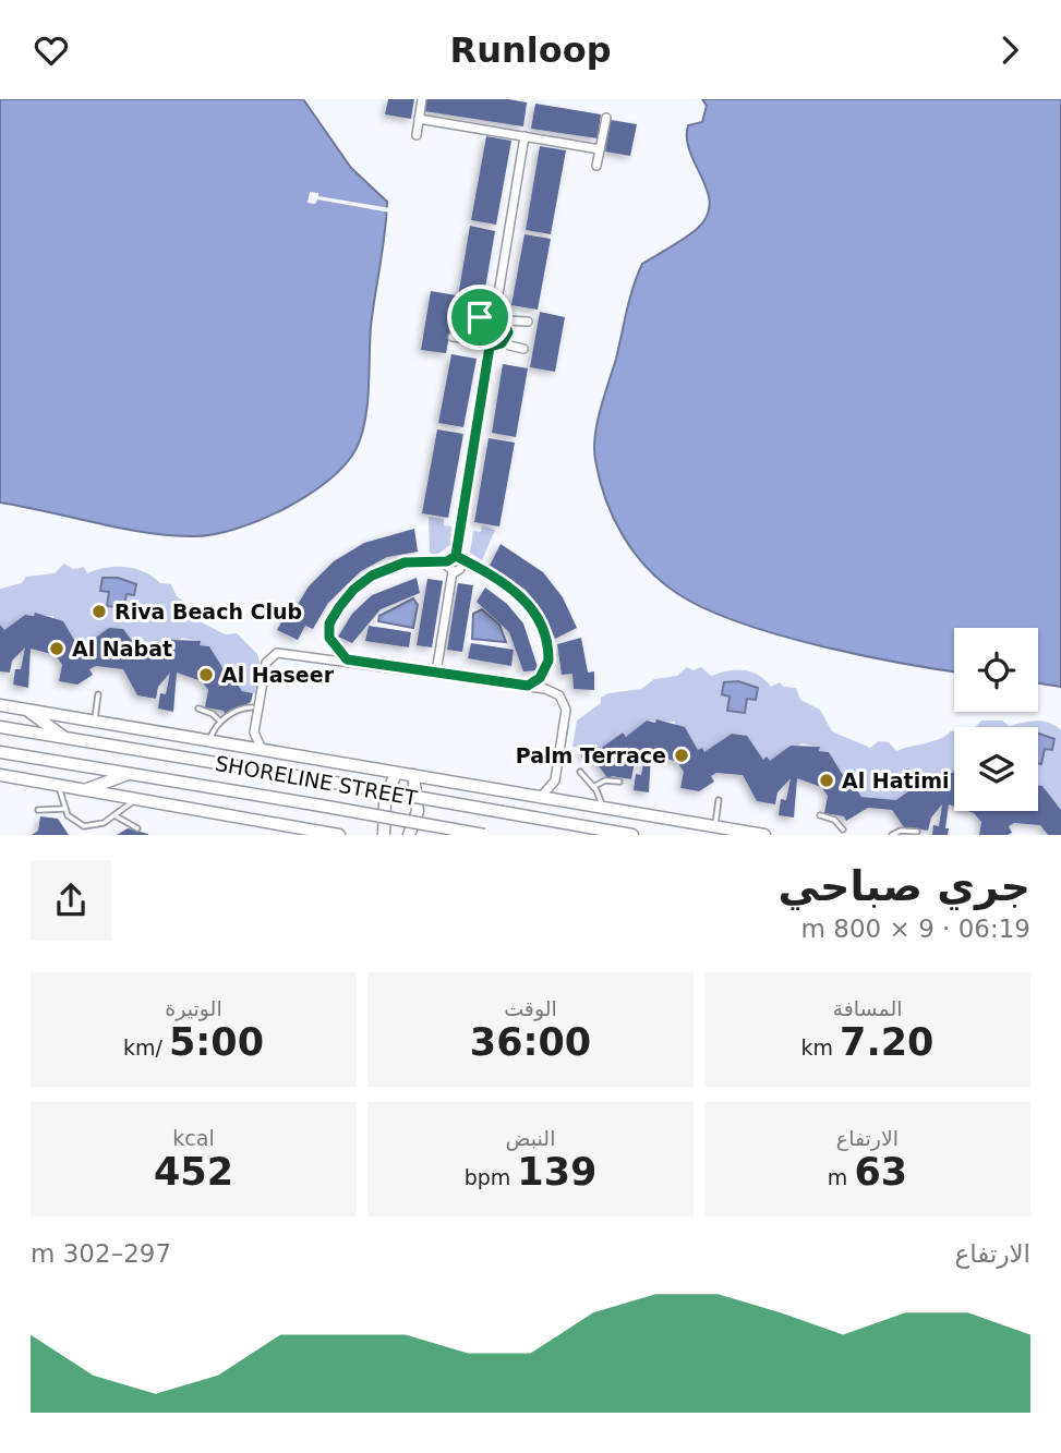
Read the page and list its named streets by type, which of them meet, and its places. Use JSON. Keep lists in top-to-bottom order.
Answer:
{
  "streets": {
    "street": ["SHORELINE STREET"]
  },
  "places": [
    "Riva Beach Club",
    "Al Nabat",
    "Al Haseer",
    "Palm Terrace",
    "Al Hatimi"
  ],
  "page": {
    "header": "Runloop",
    "heading": ["جري صباحي", "06:19 · 9 × 800 m"],
    "stats": [
      ["المسافة", "7.20 km"],
      ["الوقت", "36:00"],
      ["الوتيرة", "5:00 /km"],
      ["الارتفاع", "63 m"],
      ["النبض", "139 bpm"],
      ["kcal", "452"]
    ],
    "chart": ["الارتفاع", "297–302 m"]
  }
}
